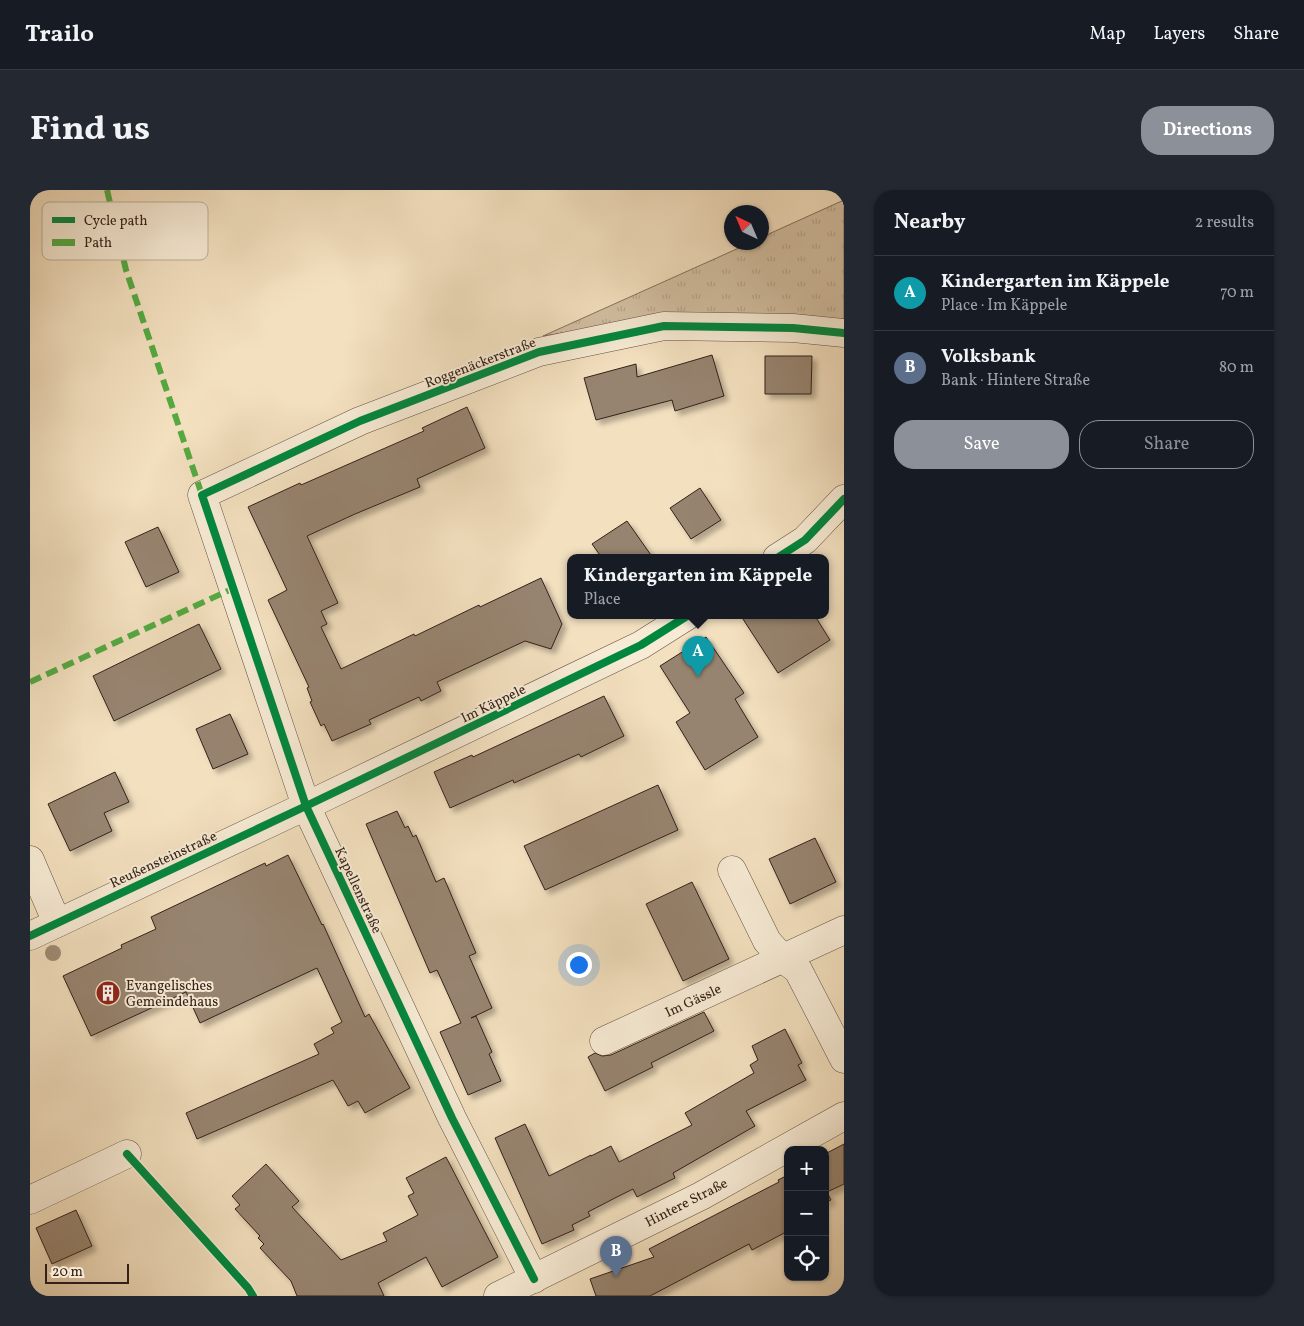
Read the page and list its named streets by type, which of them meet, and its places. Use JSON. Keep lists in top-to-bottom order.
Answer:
{
  "streets": {
    "street": [
      "Roggenäckerstraße",
      "Im Käppele",
      "Reußensteinstraße",
      "Kapellenstraße",
      "Im Gässle",
      "Hintere Straße"
    ]
  },
  "crossings": [
    ["Roggenäckerstraße", "Kapellenstraße"],
    ["Im Käppele", "Reußensteinstraße"],
    ["Im Käppele", "Kapellenstraße"],
    ["Reußensteinstraße", "Kapellenstraße"],
    ["Kapellenstraße", "Hintere Straße"]
  ],
  "places": {
    "building": ["Evangelisches Gemeindehaus"]
  },
  "legend": ["Cycle path", "Path"],
  "scale_bar": "20 m",
  "north": "top left",
  "page": {
    "header": "Trailo",
    "nav": ["Map", "Layers", "Share"],
    "title": "Find us",
    "buttons": [
      "Directions",
      ["Save", "Share"]
    ],
    "heading": ["Nearby", "2 results"],
    "list": [
      {
        "mark": "A",
        "name": "Kindergarten im Käppele",
        "note": "Place · Im Käppele",
        "value": "70 m"
      },
      {
        "mark": "B",
        "name": "Volksbank",
        "note": "Bank · Hintere Straße",
        "value": "80 m"
      }
    ],
    "popup": ["Kindergarten im Käppele", "Place"],
    "pins": ["A", "B"],
    "map_buttons": ["+", "−"],
    "scale": "20 m"
  }
}
